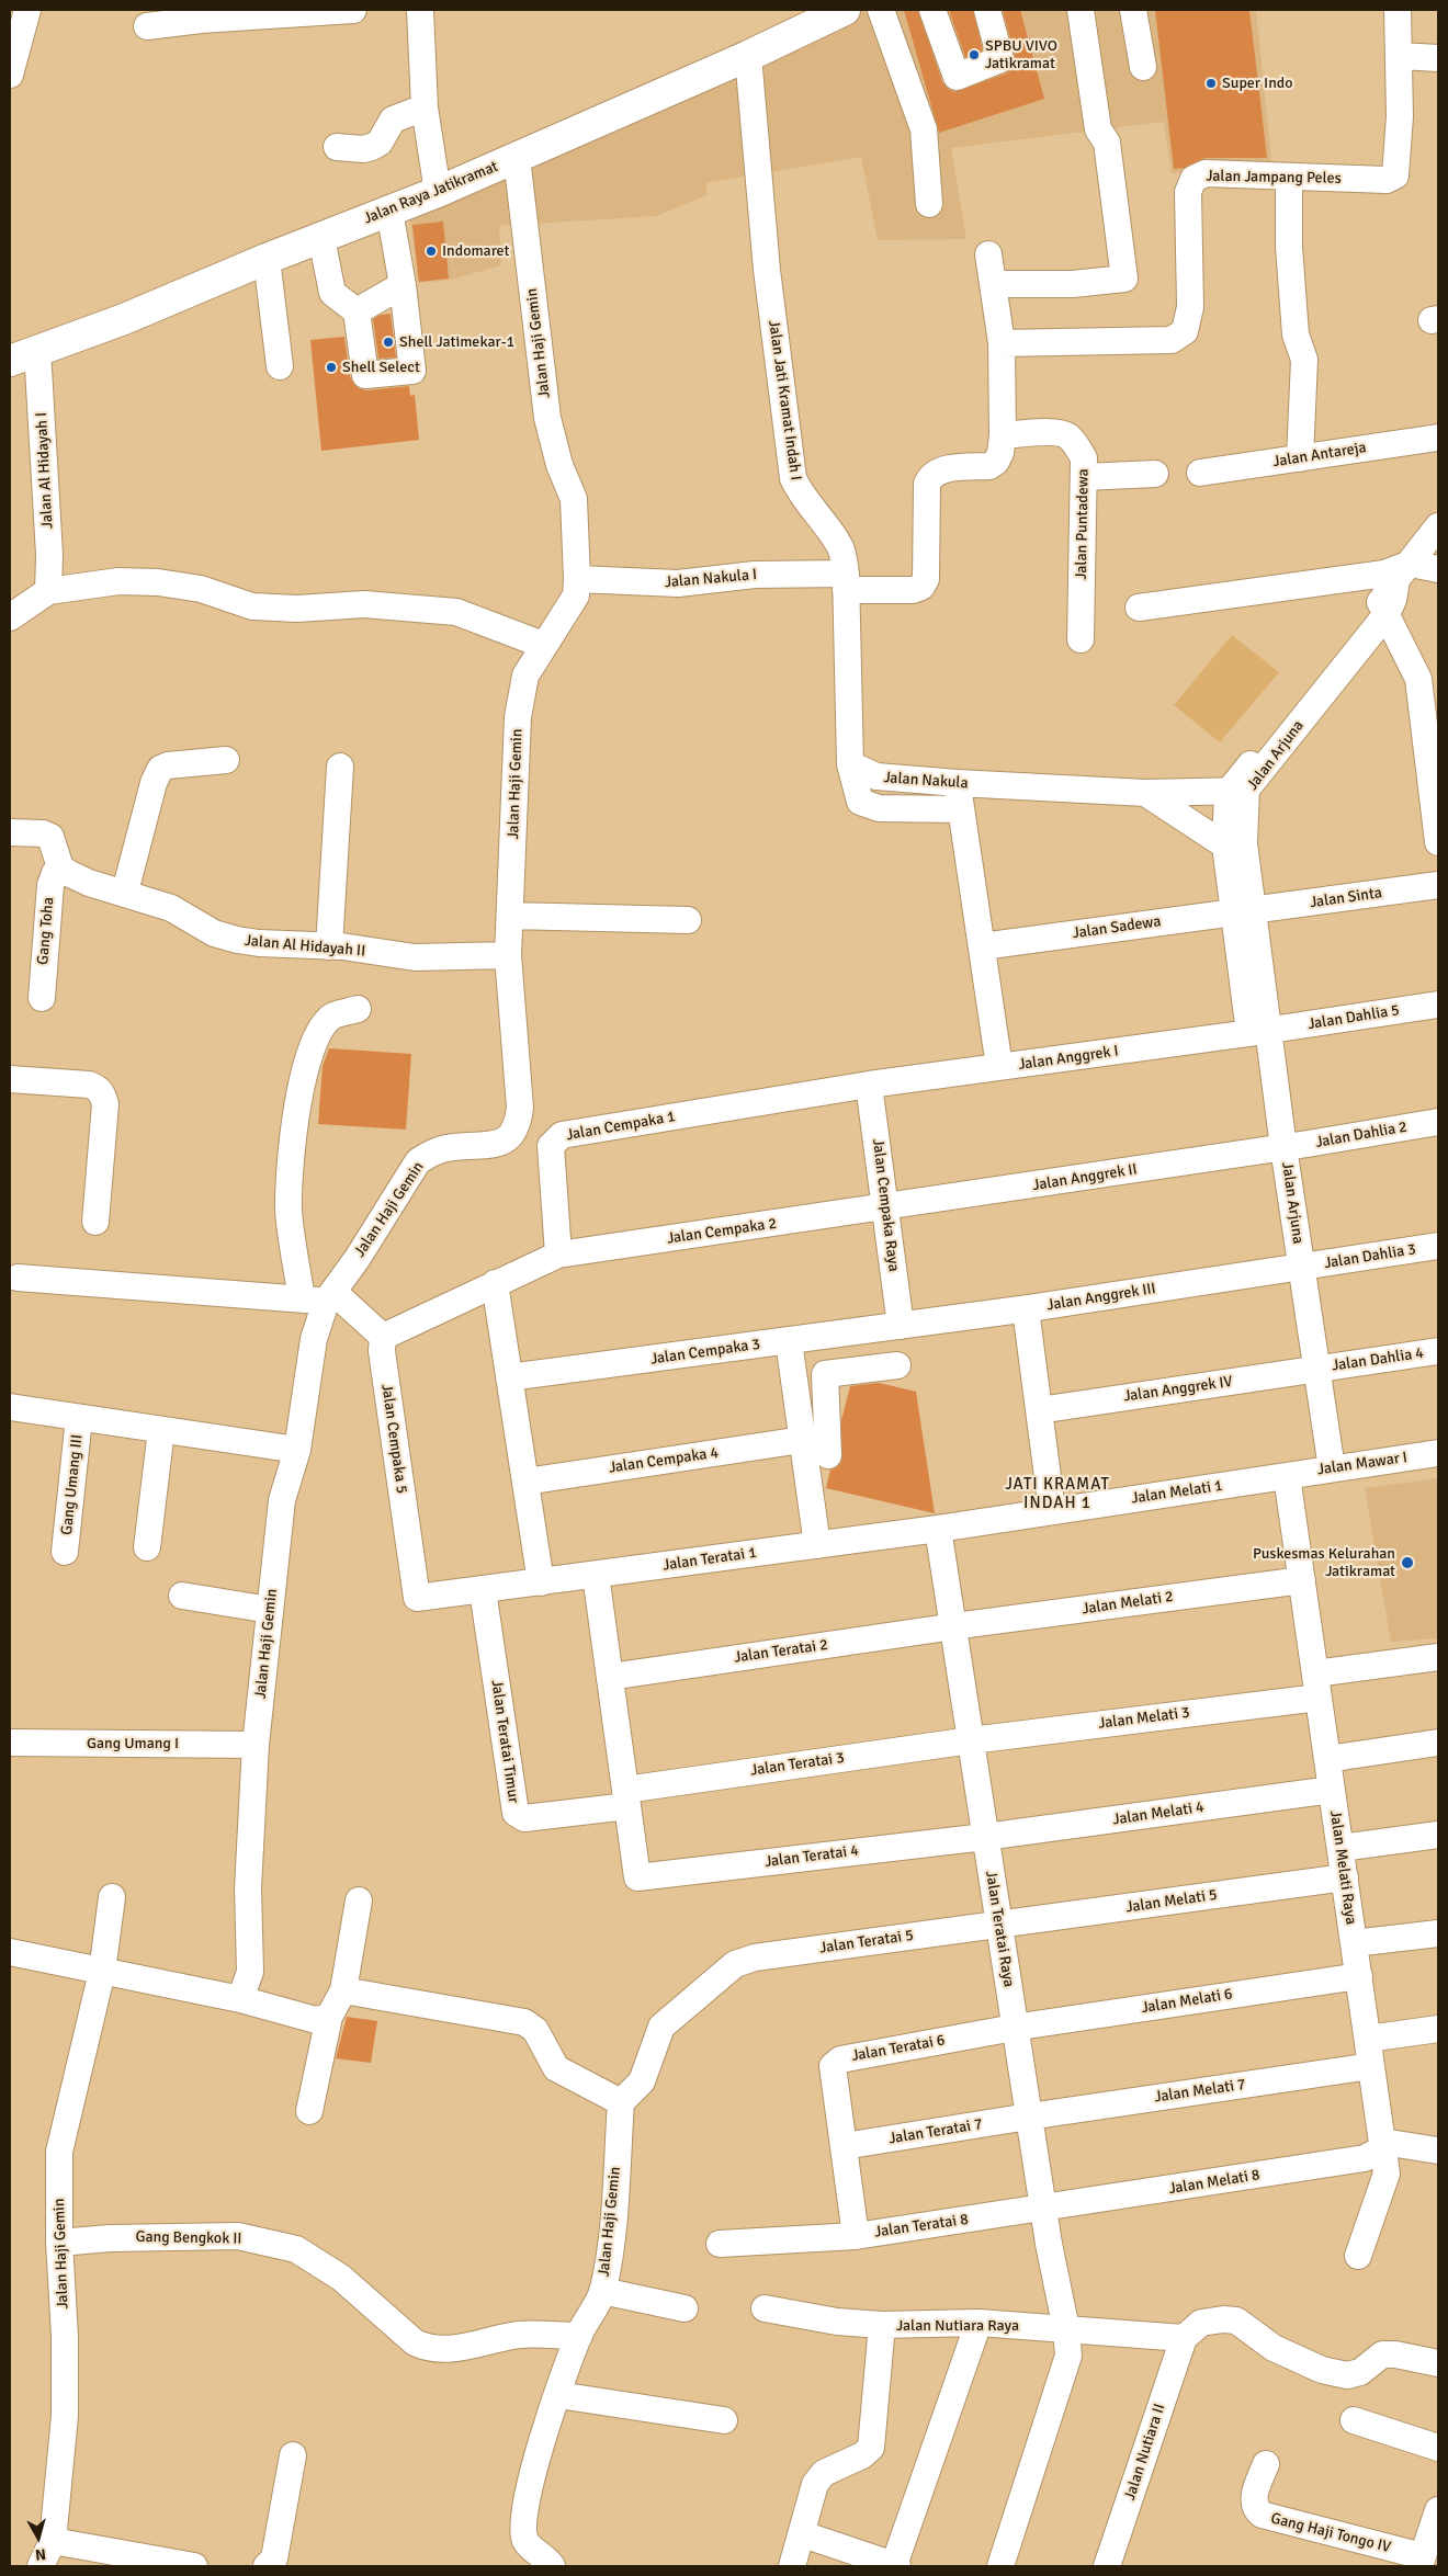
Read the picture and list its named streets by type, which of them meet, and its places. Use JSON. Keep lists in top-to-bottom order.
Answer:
{
  "streets": {
    "main road": ["Jalan Raya Jatikramat"],
    "street": [
      "Jalan Jampang Peles",
      "Jalan Haji Gemin",
      "Jalan Jati Kramat Indah I",
      "Jalan Antareja",
      "Jalan Al Hidayah I",
      "Jalan Puntadewa",
      "Jalan Nakula I",
      "Jalan Arjuna",
      "Jalan Nakula",
      "Jalan Sinta",
      "Jalan Sadewa",
      "Gang Toha",
      "Jalan Al Hidayah II",
      "Jalan Dahlia 5",
      "Jalan Anggrek I",
      "Jalan Cempaka 1",
      "Jalan Dahlia 2",
      "Jalan Anggrek II",
      "Jalan Cempaka Raya",
      "Jalan Cempaka 2",
      "Jalan Dahlia 3",
      "Jalan Anggrek III",
      "Jalan Cempaka 3",
      "Jalan Dahlia 4",
      "Jalan Anggrek IV",
      "Jalan Cempaka 5",
      "Jalan Cempaka 4",
      "Jalan Mawar I",
      "Gang Umang III",
      "Jalan Melati 1",
      "Jalan Teratai 1",
      "Jalan Melati 2",
      "Jalan Teratai 2",
      "Jalan Melati 3",
      "Jalan Teratai Timur",
      "Gang Umang I",
      "Jalan Teratai 3",
      "Jalan Melati 4",
      "Jalan Teratai 4",
      "Jalan Melati Raya",
      "Jalan Melati 5",
      "Jalan Teratai Raya",
      "Jalan Teratai 5",
      "Jalan Melati 6",
      "Jalan Teratai 6",
      "Jalan Melati 7",
      "Jalan Teratai 7",
      "Jalan Melati 8",
      "Jalan Teratai 8",
      "Gang Bengkok II",
      "Jalan Nutiara Raya",
      "Jalan Nutiara II",
      "Gang Haji Tongo IV"
    ]
  },
  "crossings": [
    ["Jalan Raya Jatikramat", "Jalan Haji Gemin"],
    ["Jalan Raya Jatikramat", "Jalan Jati Kramat Indah I"],
    ["Jalan Raya Jatikramat", "Jalan Al Hidayah I"],
    ["Jalan Haji Gemin", "Jalan Nakula I"],
    ["Jalan Haji Gemin", "Jalan Al Hidayah II"],
    ["Jalan Haji Gemin", "Gang Umang I"],
    ["Jalan Haji Gemin", "Jalan Teratai 5"],
    ["Jalan Haji Gemin", "Gang Bengkok II"],
    ["Jalan Jati Kramat Indah I", "Jalan Nakula I"],
    ["Jalan Jati Kramat Indah I", "Jalan Nakula"],
    ["Jalan Puntadewa", "Jalan Nakula I"],
    ["Jalan Arjuna", "Jalan Nakula"],
    ["Jalan Arjuna", "Jalan Sinta"],
    ["Jalan Arjuna", "Jalan Sadewa"],
    ["Jalan Arjuna", "Jalan Dahlia 5"],
    ["Jalan Arjuna", "Jalan Anggrek I"],
    ["Jalan Arjuna", "Jalan Dahlia 2"],
    ["Jalan Arjuna", "Jalan Anggrek II"],
    ["Jalan Arjuna", "Jalan Dahlia 3"],
    ["Jalan Arjuna", "Jalan Anggrek III"],
    ["Jalan Arjuna", "Jalan Dahlia 4"],
    ["Jalan Arjuna", "Jalan Anggrek IV"],
    ["Jalan Arjuna", "Jalan Mawar I"],
    ["Jalan Sinta", "Jalan Sadewa"],
    ["Gang Toha", "Jalan Al Hidayah II"],
    ["Jalan Dahlia 5", "Jalan Anggrek I"],
    ["Jalan Anggrek I", "Jalan Cempaka 1"],
    ["Jalan Anggrek I", "Jalan Cempaka Raya"],
    ["Jalan Cempaka 1", "Jalan Cempaka Raya"],
    ["Jalan Cempaka 1", "Jalan Cempaka 2"],
    ["Jalan Dahlia 2", "Jalan Anggrek II"],
    ["Jalan Anggrek II", "Jalan Cempaka Raya"],
    ["Jalan Anggrek II", "Jalan Cempaka 2"],
    ["Jalan Cempaka Raya", "Jalan Cempaka 2"],
    ["Jalan Cempaka Raya", "Jalan Anggrek III"],
    ["Jalan Cempaka Raya", "Jalan Cempaka 3"],
    ["Jalan Dahlia 3", "Jalan Anggrek III"],
    ["Jalan Anggrek III", "Jalan Cempaka 3"],
    ["Jalan Dahlia 4", "Jalan Anggrek IV"],
    ["Jalan Cempaka 5", "Jalan Teratai 1"],
    ["Jalan Cempaka 5", "Jalan Teratai Timur"],
    ["Jalan Mawar I", "Jalan Melati 1"],
    ["Jalan Mawar I", "Jalan Melati Raya"],
    ["Jalan Melati 1", "Jalan Teratai 1"],
    ["Jalan Melati 1", "Jalan Melati Raya"],
    ["Jalan Melati 1", "Jalan Teratai Raya"],
    ["Jalan Teratai 1", "Jalan Teratai Timur"],
    ["Jalan Teratai 1", "Jalan Teratai Raya"],
    ["Jalan Melati 2", "Jalan Teratai 2"],
    ["Jalan Melati 2", "Jalan Melati Raya"],
    ["Jalan Melati 2", "Jalan Teratai Raya"],
    ["Jalan Teratai 2", "Jalan Teratai Raya"],
    ["Jalan Melati 3", "Jalan Teratai 3"],
    ["Jalan Melati 3", "Jalan Melati Raya"],
    ["Jalan Melati 3", "Jalan Teratai Raya"],
    ["Jalan Teratai Timur", "Jalan Teratai 3"],
    ["Jalan Teratai Timur", "Jalan Teratai 4"],
    ["Jalan Teratai 3", "Jalan Teratai 4"],
    ["Jalan Teratai 3", "Jalan Teratai Raya"],
    ["Jalan Melati 4", "Jalan Teratai 4"],
    ["Jalan Melati 4", "Jalan Melati Raya"],
    ["Jalan Melati 4", "Jalan Teratai Raya"],
    ["Jalan Teratai 4", "Jalan Teratai Raya"],
    ["Jalan Melati Raya", "Jalan Melati 5"],
    ["Jalan Melati Raya", "Jalan Melati 6"],
    ["Jalan Melati Raya", "Jalan Melati 7"],
    ["Jalan Melati Raya", "Jalan Melati 8"],
    ["Jalan Melati 5", "Jalan Teratai Raya"],
    ["Jalan Melati 5", "Jalan Teratai 5"],
    ["Jalan Teratai Raya", "Jalan Teratai 5"],
    ["Jalan Teratai Raya", "Jalan Melati 6"],
    ["Jalan Teratai Raya", "Jalan Teratai 6"],
    ["Jalan Teratai Raya", "Jalan Melati 7"],
    ["Jalan Teratai Raya", "Jalan Teratai 7"],
    ["Jalan Teratai Raya", "Jalan Melati 8"],
    ["Jalan Teratai Raya", "Jalan Teratai 8"],
    ["Jalan Teratai Raya", "Jalan Nutiara Raya"],
    ["Jalan Melati 6", "Jalan Teratai 6"],
    ["Jalan Teratai 6", "Jalan Teratai 7"],
    ["Jalan Teratai 6", "Jalan Teratai 8"],
    ["Jalan Melati 7", "Jalan Teratai 7"],
    ["Jalan Teratai 7", "Jalan Teratai 8"],
    ["Jalan Melati 8", "Jalan Teratai 8"],
    ["Jalan Nutiara Raya", "Jalan Nutiara II"]
  ],
  "districts": ["JATI KRAMAT INDAH 1"],
  "places": [
    "SPBU VIVO Jatikramat",
    "Super Indo",
    "Indomaret",
    "Shell Jatimekar-1",
    "Shell Select",
    "Puskesmas Kelurahan Jatikramat"
  ],
  "north": "bottom"
}
